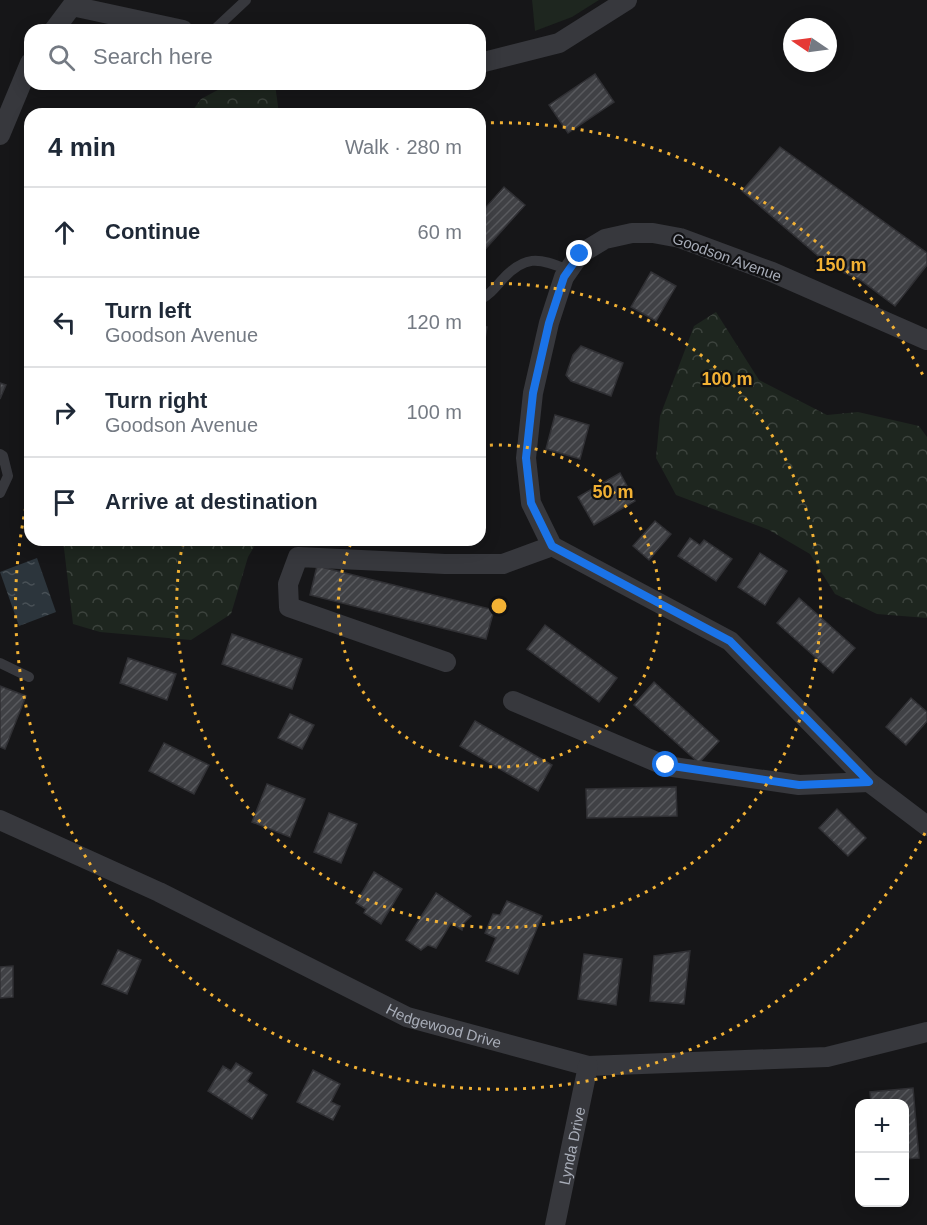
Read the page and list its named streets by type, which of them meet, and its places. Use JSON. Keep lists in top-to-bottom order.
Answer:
{
  "streets": {
    "street": ["Goodson Avenue", "Hedgewood Drive", "Lynda Drive"]
  },
  "crossings": [
    ["Hedgewood Drive", "Lynda Drive"]
  ],
  "north": "left",
  "page": {
    "search": "Search here",
    "heading": ["4 min", "Walk · 280 m"],
    "list": [
      ["Continue", "60 m"],
      ["Turn left", "Goodson Avenue", "120 m"],
      ["Turn right", "Goodson Avenue", "100 m"],
      "Arrive at destination"
    ],
    "map_buttons": ["+", "−"]
  },
  "rings": ["150 m", "100 m", "50 m"]
}
